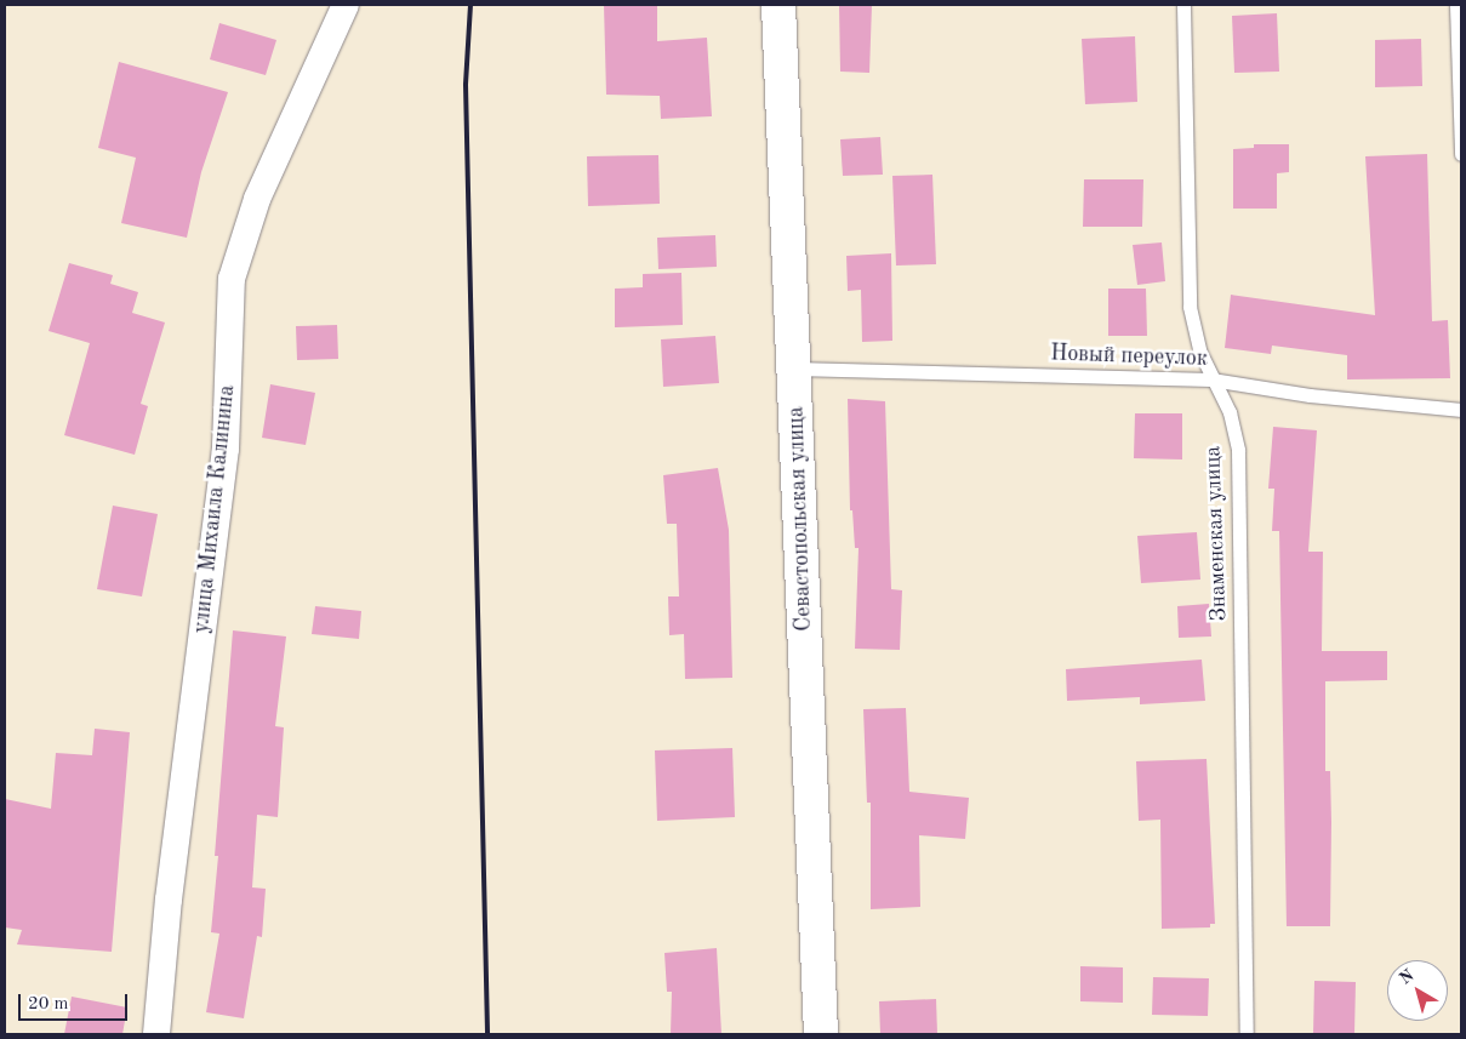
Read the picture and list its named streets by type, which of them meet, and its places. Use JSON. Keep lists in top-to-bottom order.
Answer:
{
  "streets": {
    "street": ["улица Михаила Калинина", "Севастопольская улица"],
    "lane": ["Новый переулок", "Знаменская улица"]
  },
  "crossings": [
    ["Новый переулок", "Севастопольская улица"],
    ["Новый переулок", "Знаменская улица"]
  ],
  "scale_bar": "20 m",
  "north": "top left"
}
